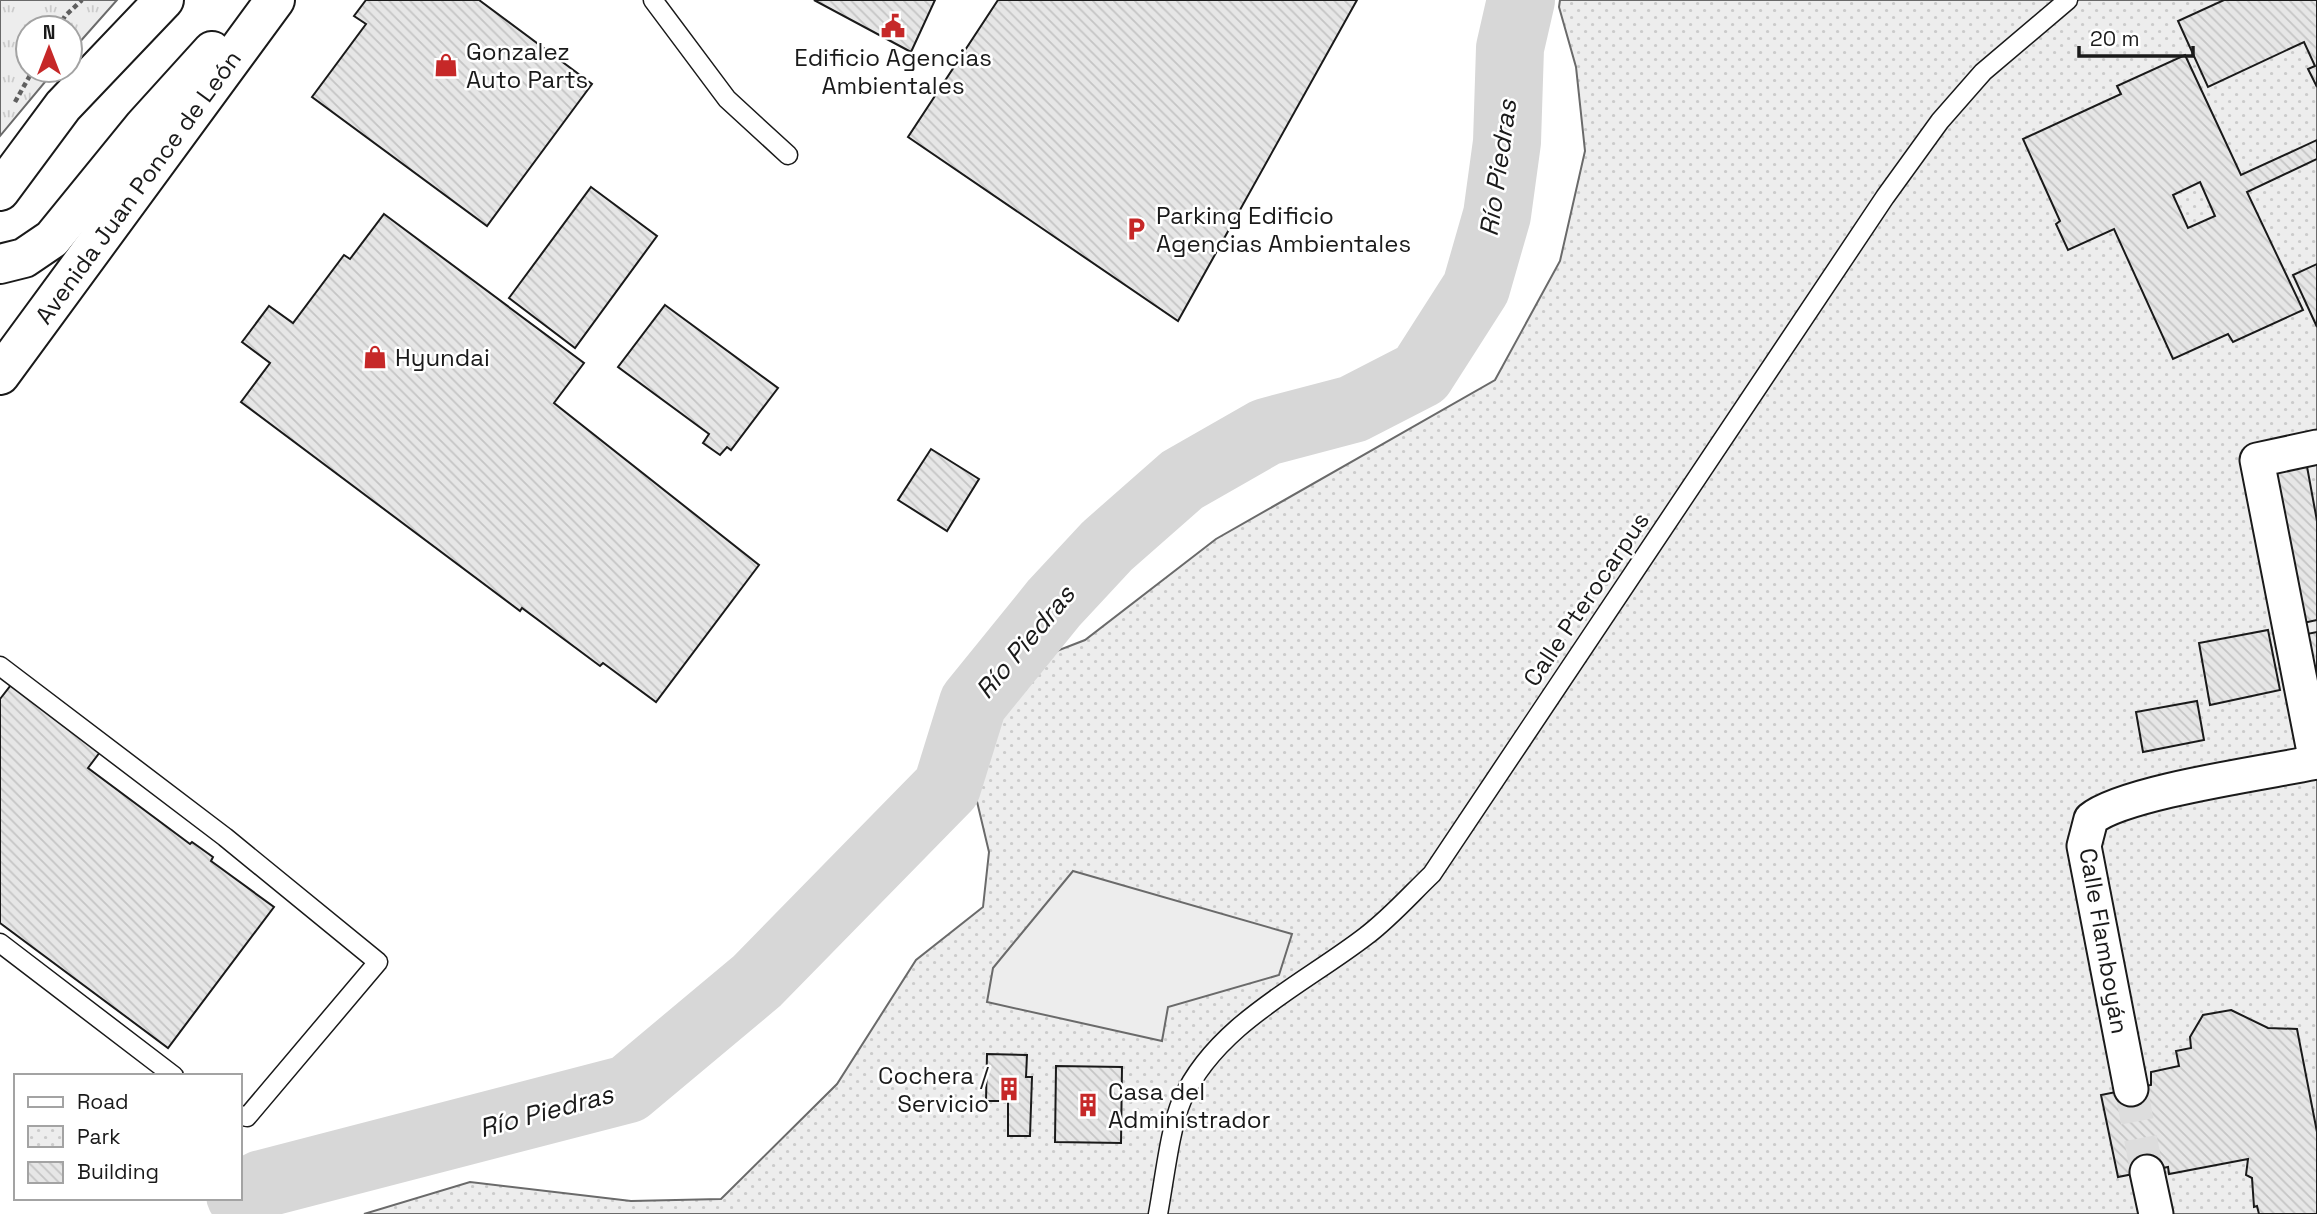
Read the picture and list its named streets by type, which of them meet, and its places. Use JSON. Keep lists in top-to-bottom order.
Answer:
{
  "streets": {
    "street": ["Avenida Juan Ponce de León", "Calle Flamboyán"],
    "lane": ["Calle Pterocarpus"]
  },
  "water": ["Río Piedras"],
  "places": {
    "public building": ["Edificio Agencias Ambientales"],
    "shop": ["Gonzalez Auto Parts", "Hyundai"],
    "parking": ["Parking Edificio Agencias Ambientales"],
    "building": ["Cochera / Servicio", "Casa del Administrador"]
  },
  "legend": ["Road", "Park", "Building"],
  "scale_bar": "20 m",
  "north": "top"
}
